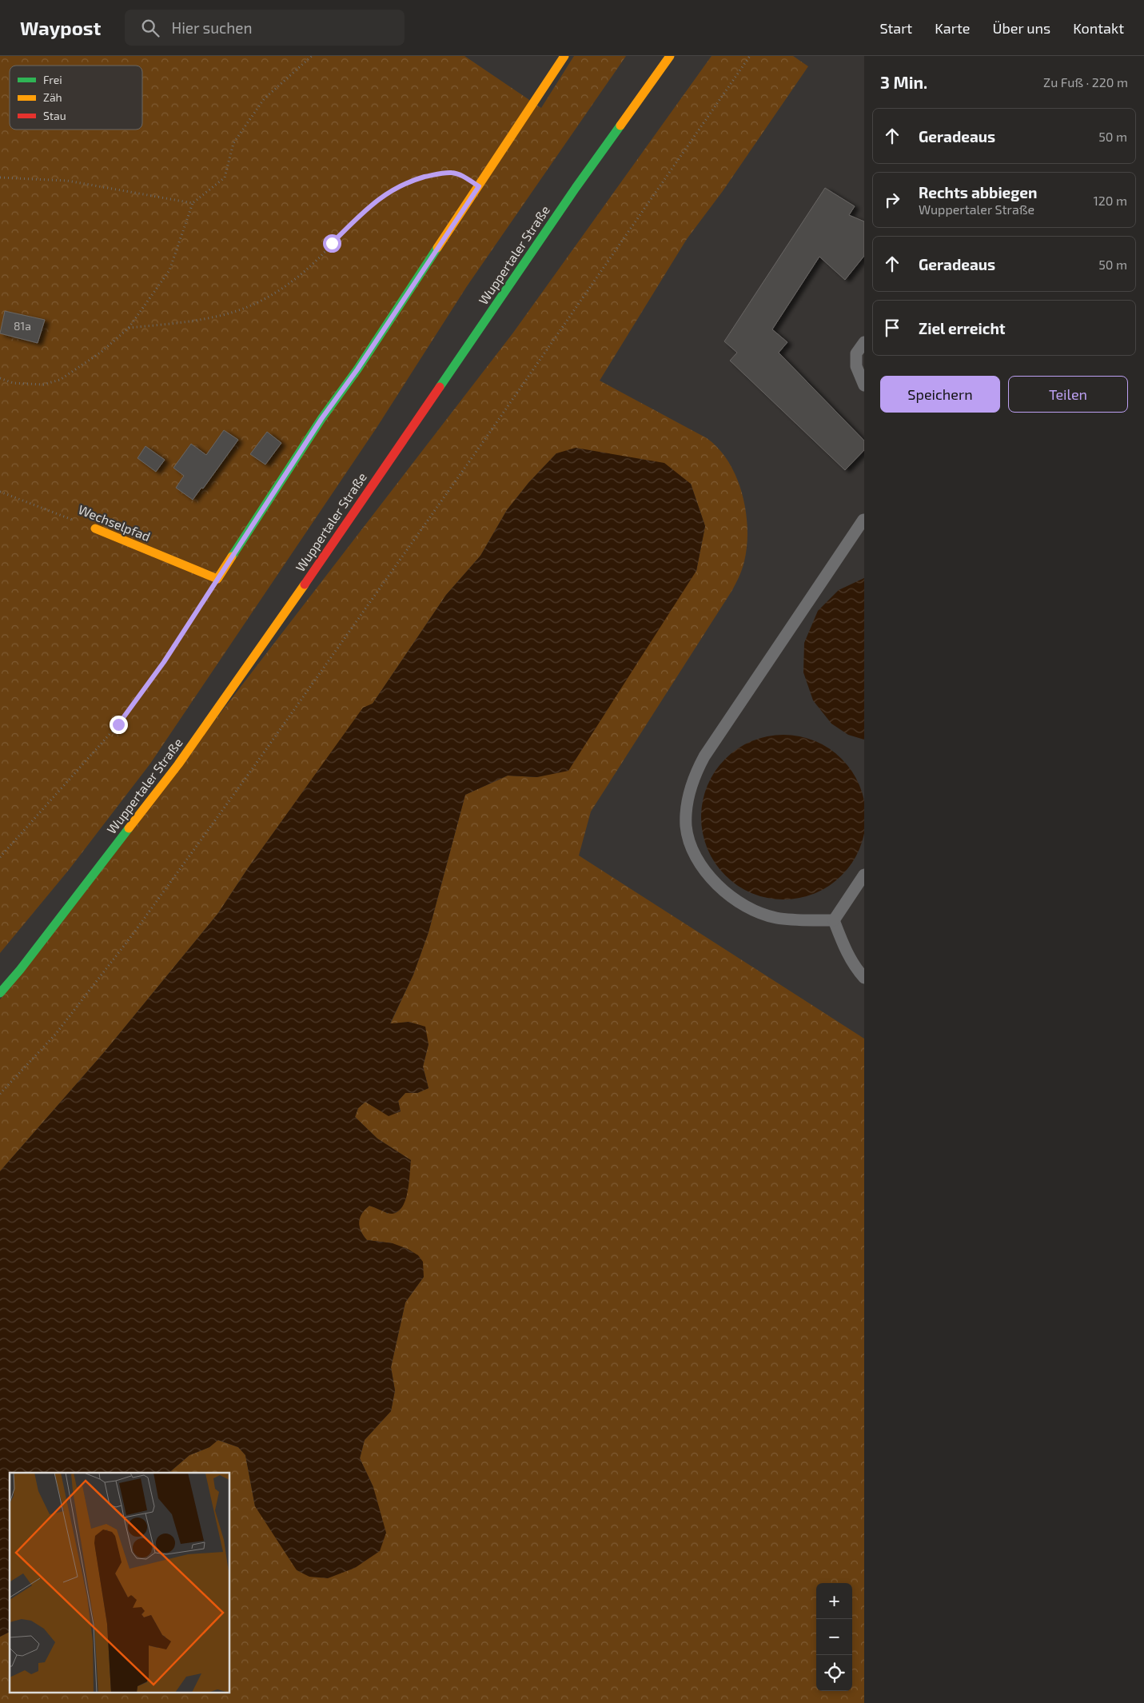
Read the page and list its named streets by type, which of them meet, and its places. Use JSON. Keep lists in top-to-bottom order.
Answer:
{
  "streets": {
    "street": ["Wuppertaler Straße", "Wechselpfad"]
  },
  "house_numbers": ["81a"],
  "legend": ["Frei", "Zäh", "Stau"],
  "page": {
    "header": "Waypost",
    "search": "Hier suchen",
    "nav": [
      "Start",
      "Karte",
      "Über uns",
      "Kontakt"
    ],
    "heading": ["3 Min.", "Zu Fuß · 220 m"],
    "list": [
      ["Geradeaus", "50 m"],
      ["Rechts abbiegen", "Wuppertaler Straße", "120 m"],
      ["Geradeaus", "50 m"],
      "Ziel erreicht"
    ],
    "buttons": ["Speichern", "Teilen"],
    "map_buttons": ["+", "−"]
  }
}
